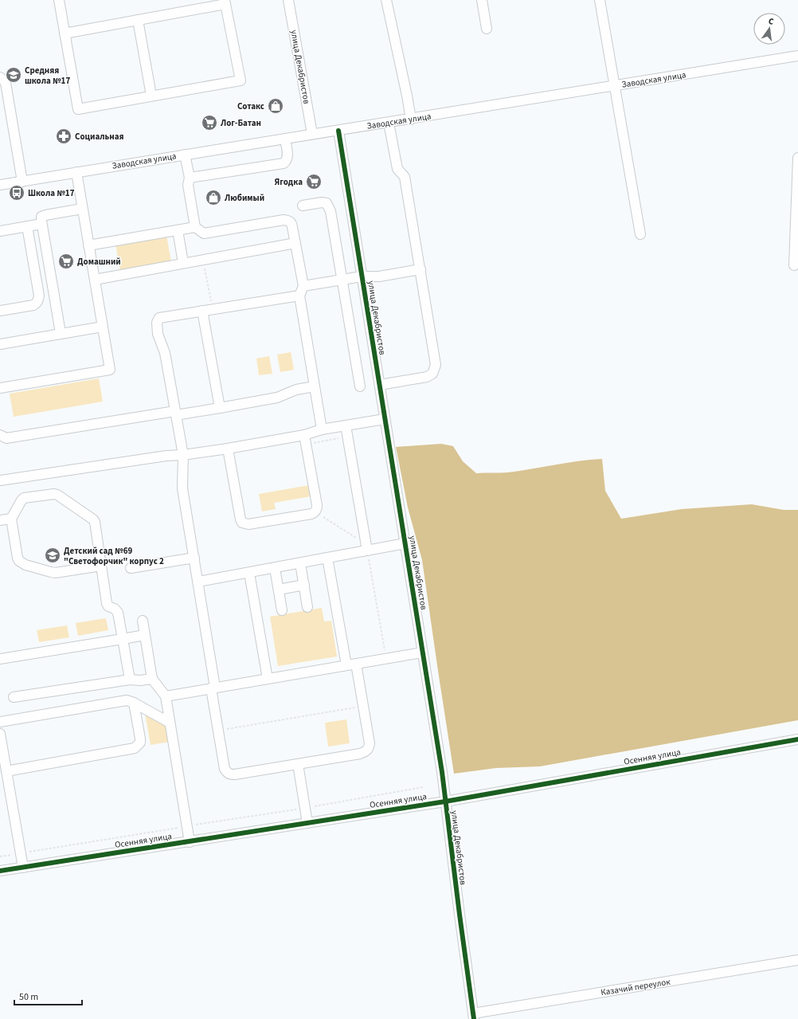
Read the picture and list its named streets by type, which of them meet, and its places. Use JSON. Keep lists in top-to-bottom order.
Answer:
{
  "streets": {
    "street": [
      "улица Декабристов",
      "Заводская улица",
      "Осенняя улица",
      "Казачий переулок"
    ]
  },
  "crossings": [
    ["улица Декабристов", "Заводская улица"],
    ["улица Декабристов", "Осенняя улица"],
    ["улица Декабристов", "Казачий переулок"]
  ],
  "places": {
    "school or university": ["Средняя школа №17", "Детский сад №69 \"Светофорчик\" корпус 2"],
    "shop": ["Сотакс", "Любимый"],
    "supermarket": ["Лог-Батан", "Ягодка", "Домашний"],
    "pharmacy": ["Социальная"],
    "bus stop": ["Школа №17"]
  },
  "scale_bar": "50 m",
  "north": "top"
}
